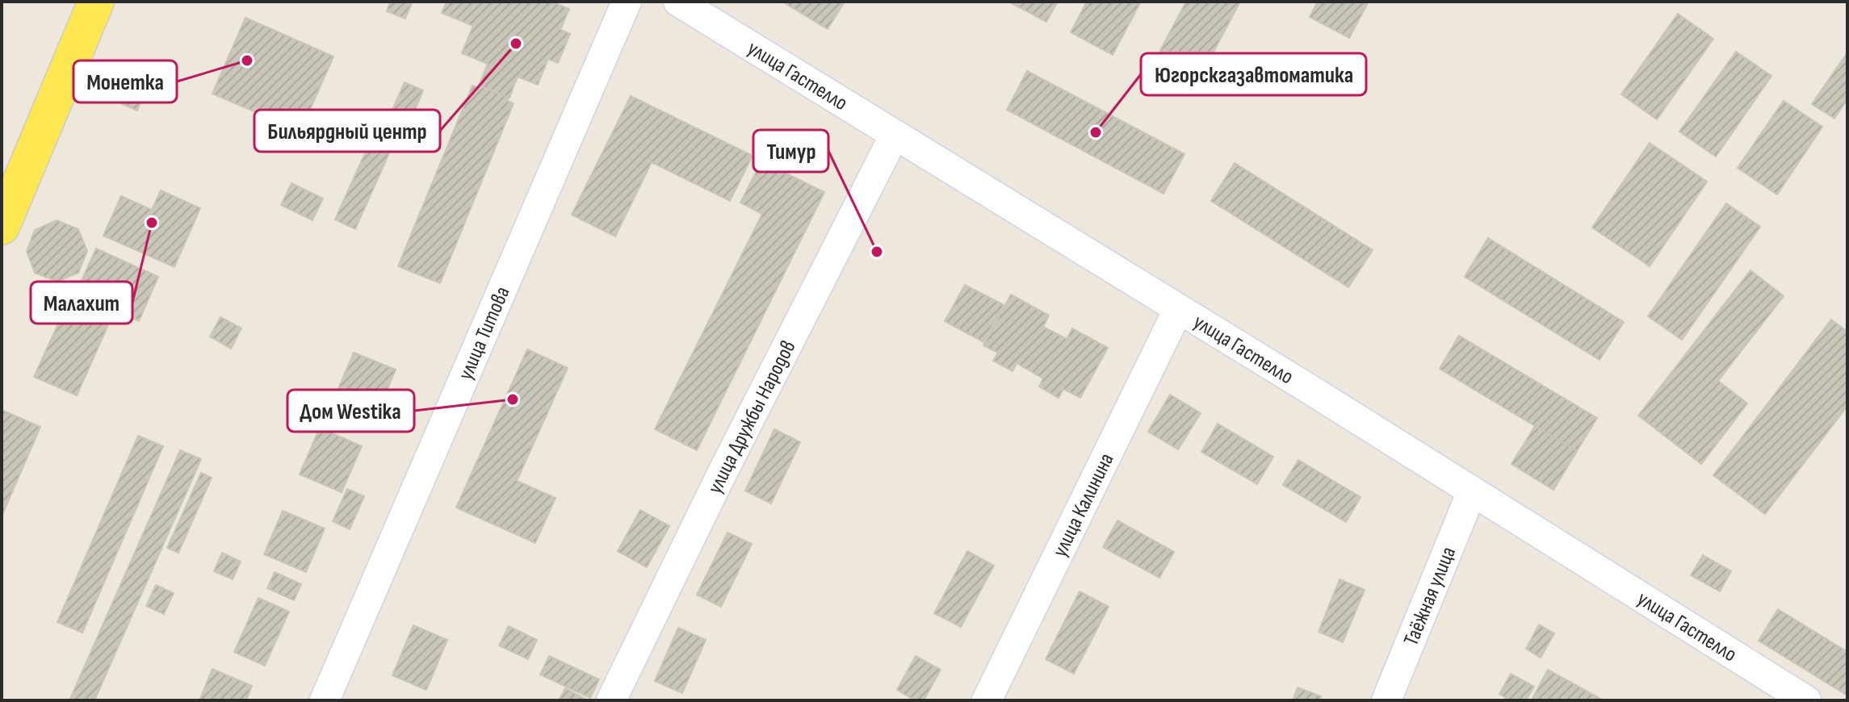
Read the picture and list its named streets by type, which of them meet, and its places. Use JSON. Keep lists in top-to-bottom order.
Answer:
{
  "streets": {
    "street": [
      "улица Гастелло",
      "улица Титова",
      "улица Дружбы Народов",
      "улица Калинина",
      "Таёжная улица"
    ]
  },
  "crossings": [
    ["улица Гастелло", "улица Дружбы Народов"],
    ["улица Гастелло", "улица Калинина"],
    ["улица Гастелло", "Таёжная улица"]
  ],
  "places": [
    "Бильярдный центр",
    "Монетка",
    "Югорскгазавтоматика",
    "Малахит",
    "Тимур",
    "Дом Westika"
  ]
}
